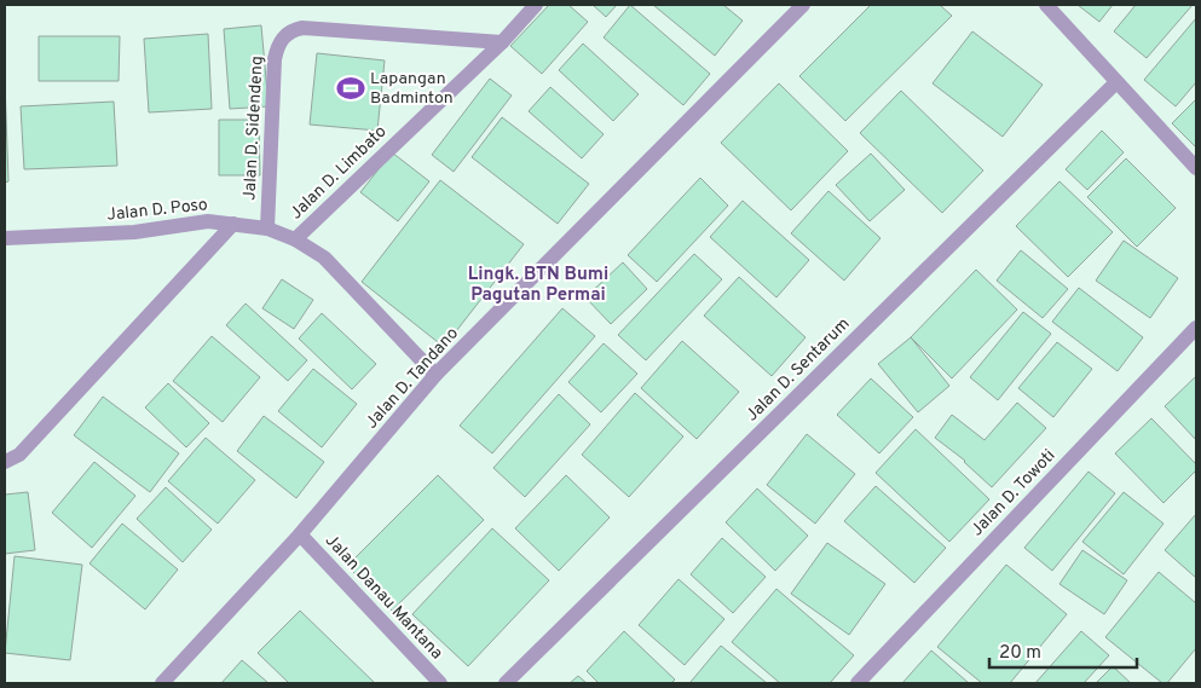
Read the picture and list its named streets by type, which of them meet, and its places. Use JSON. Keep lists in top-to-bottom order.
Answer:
{
  "streets": {
    "street": [
      "Jalan D. Sidendeng",
      "Jalan D. Limbato",
      "Jalan D. Poso",
      "Jalan D. Sentarum",
      "Jalan D. Tandano",
      "Jalan D. Towoti",
      "Jalan Danau Mantana"
    ]
  },
  "crossings": [
    ["Jalan D. Sidendeng", "Jalan D. Limbato"],
    ["Jalan D. Sidendeng", "Jalan D. Poso"],
    ["Jalan D. Limbato", "Jalan D. Poso"],
    ["Jalan D. Poso", "Jalan D. Tandano"],
    ["Jalan D. Tandano", "Jalan Danau Mantana"]
  ],
  "districts": ["Lingk. BTN Bumi Pagutan Permai"],
  "places": {
    "sports": ["Lapangan Badminton"]
  },
  "scale_bar": "20 m"
}
